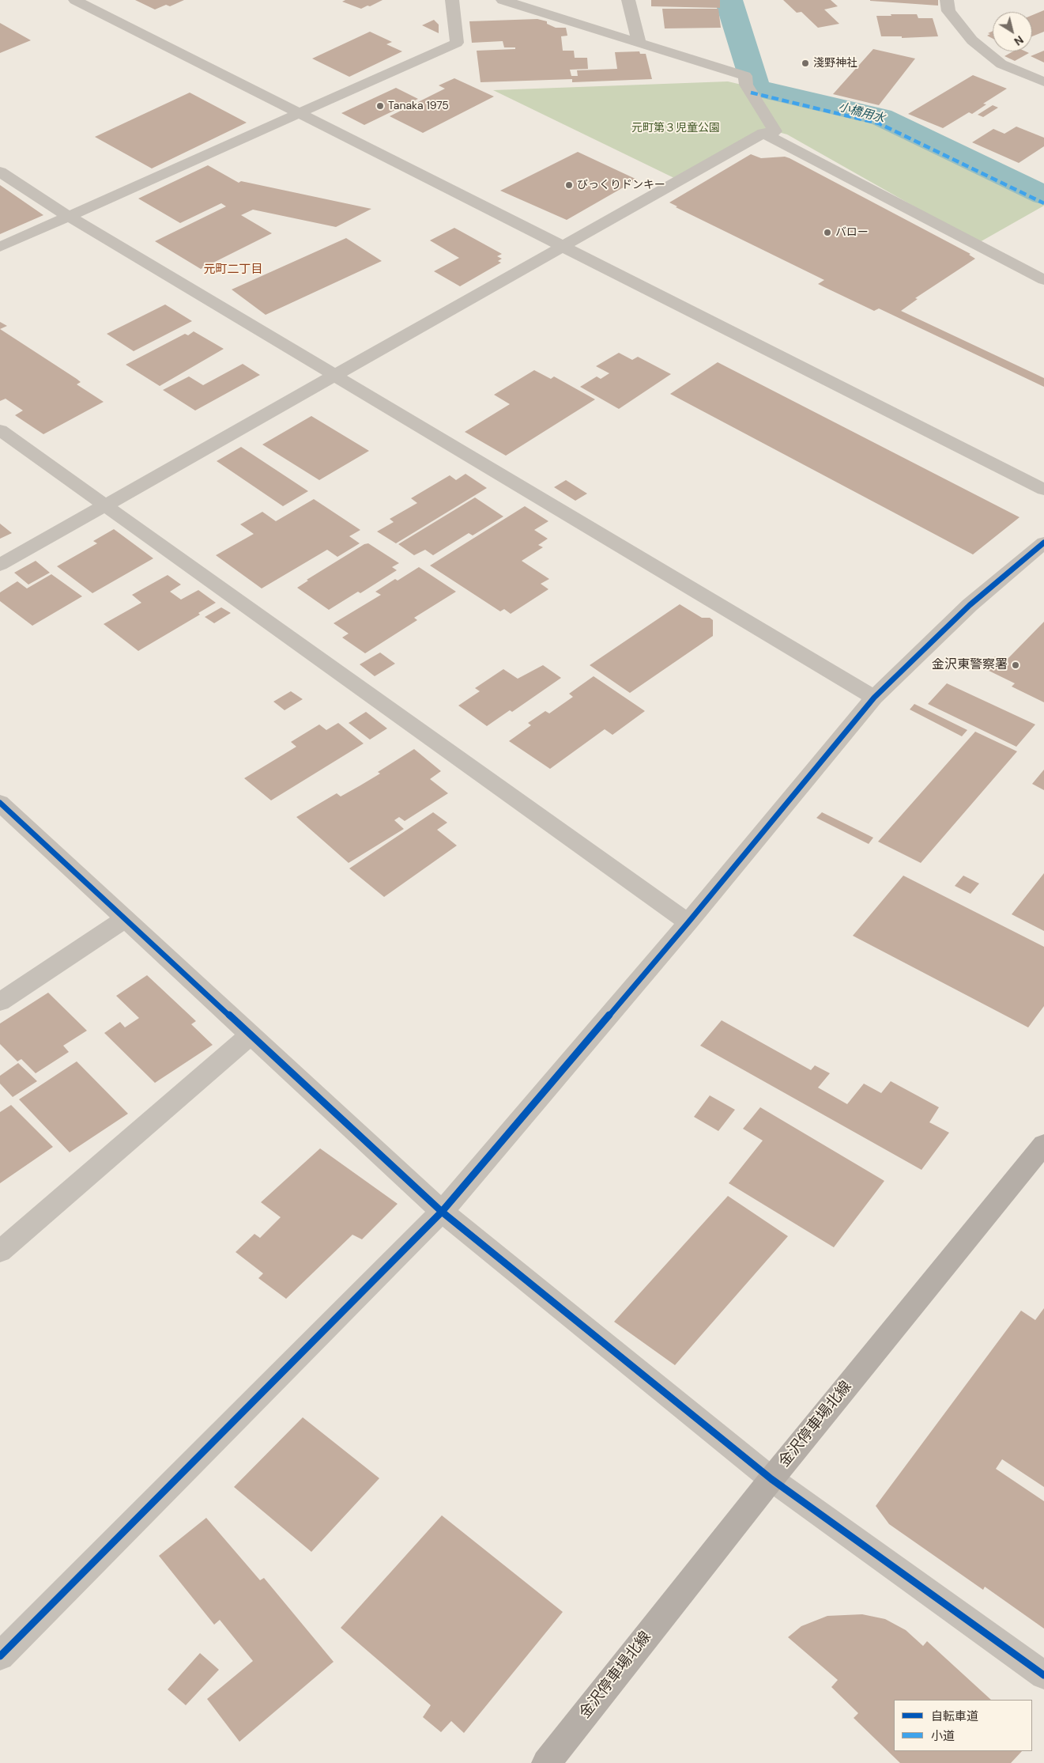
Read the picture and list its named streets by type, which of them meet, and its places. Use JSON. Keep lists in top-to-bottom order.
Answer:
{
  "streets": {
    "main road": ["金沢停車場北線"]
  },
  "districts": ["元町二丁目"],
  "water": ["小橋用水"],
  "parks": ["元町第３児童公園"],
  "places": [
    "淺野神社",
    "Tanaka 1975",
    "びっくりドンキー",
    "バロー",
    "金沢東警察署"
  ],
  "legend": ["自転車道", "小道"],
  "north": "bottom right"
}
